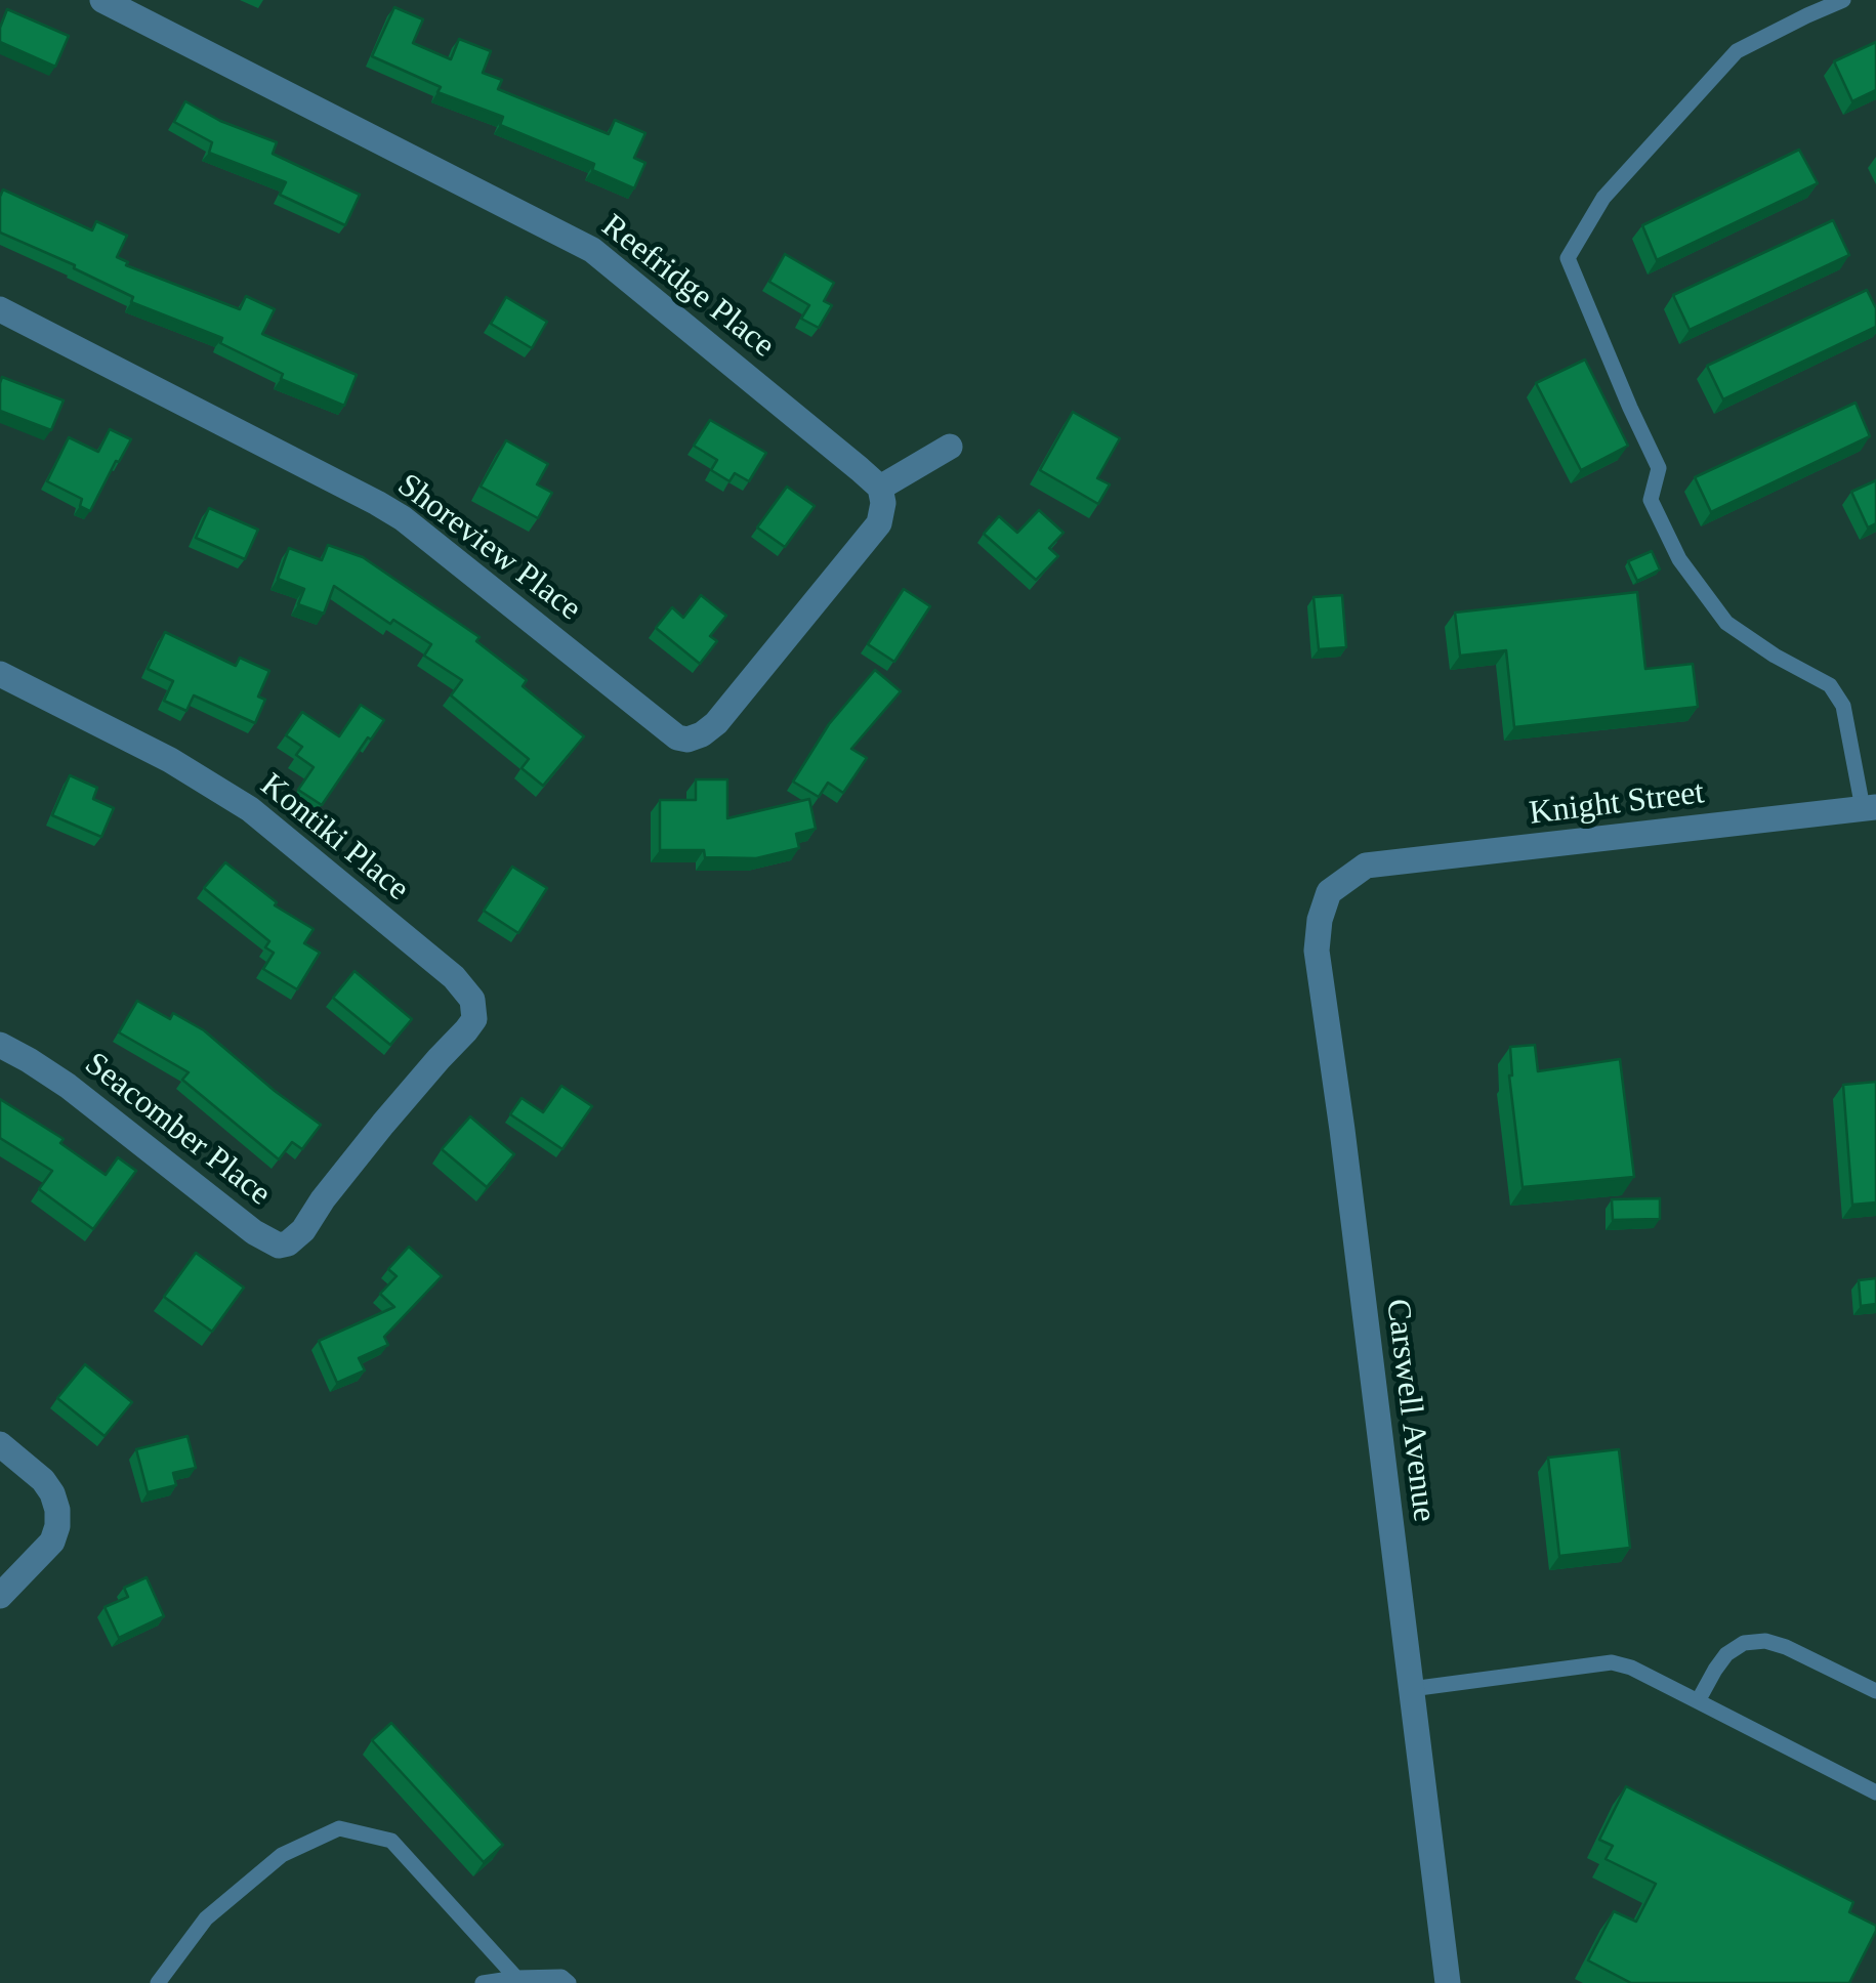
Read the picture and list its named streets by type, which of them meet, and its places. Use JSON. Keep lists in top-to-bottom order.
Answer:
{
  "streets": {
    "street": [
      "Reefridge Place",
      "Shoreview Place",
      "Knight Street",
      "Kontiki Place",
      "Seacomber Place",
      "Carswell Avenue"
    ]
  },
  "crossings": [
    ["Reefridge Place", "Shoreview Place"],
    ["Knight Street", "Carswell Avenue"],
    ["Kontiki Place", "Seacomber Place"]
  ]
}
